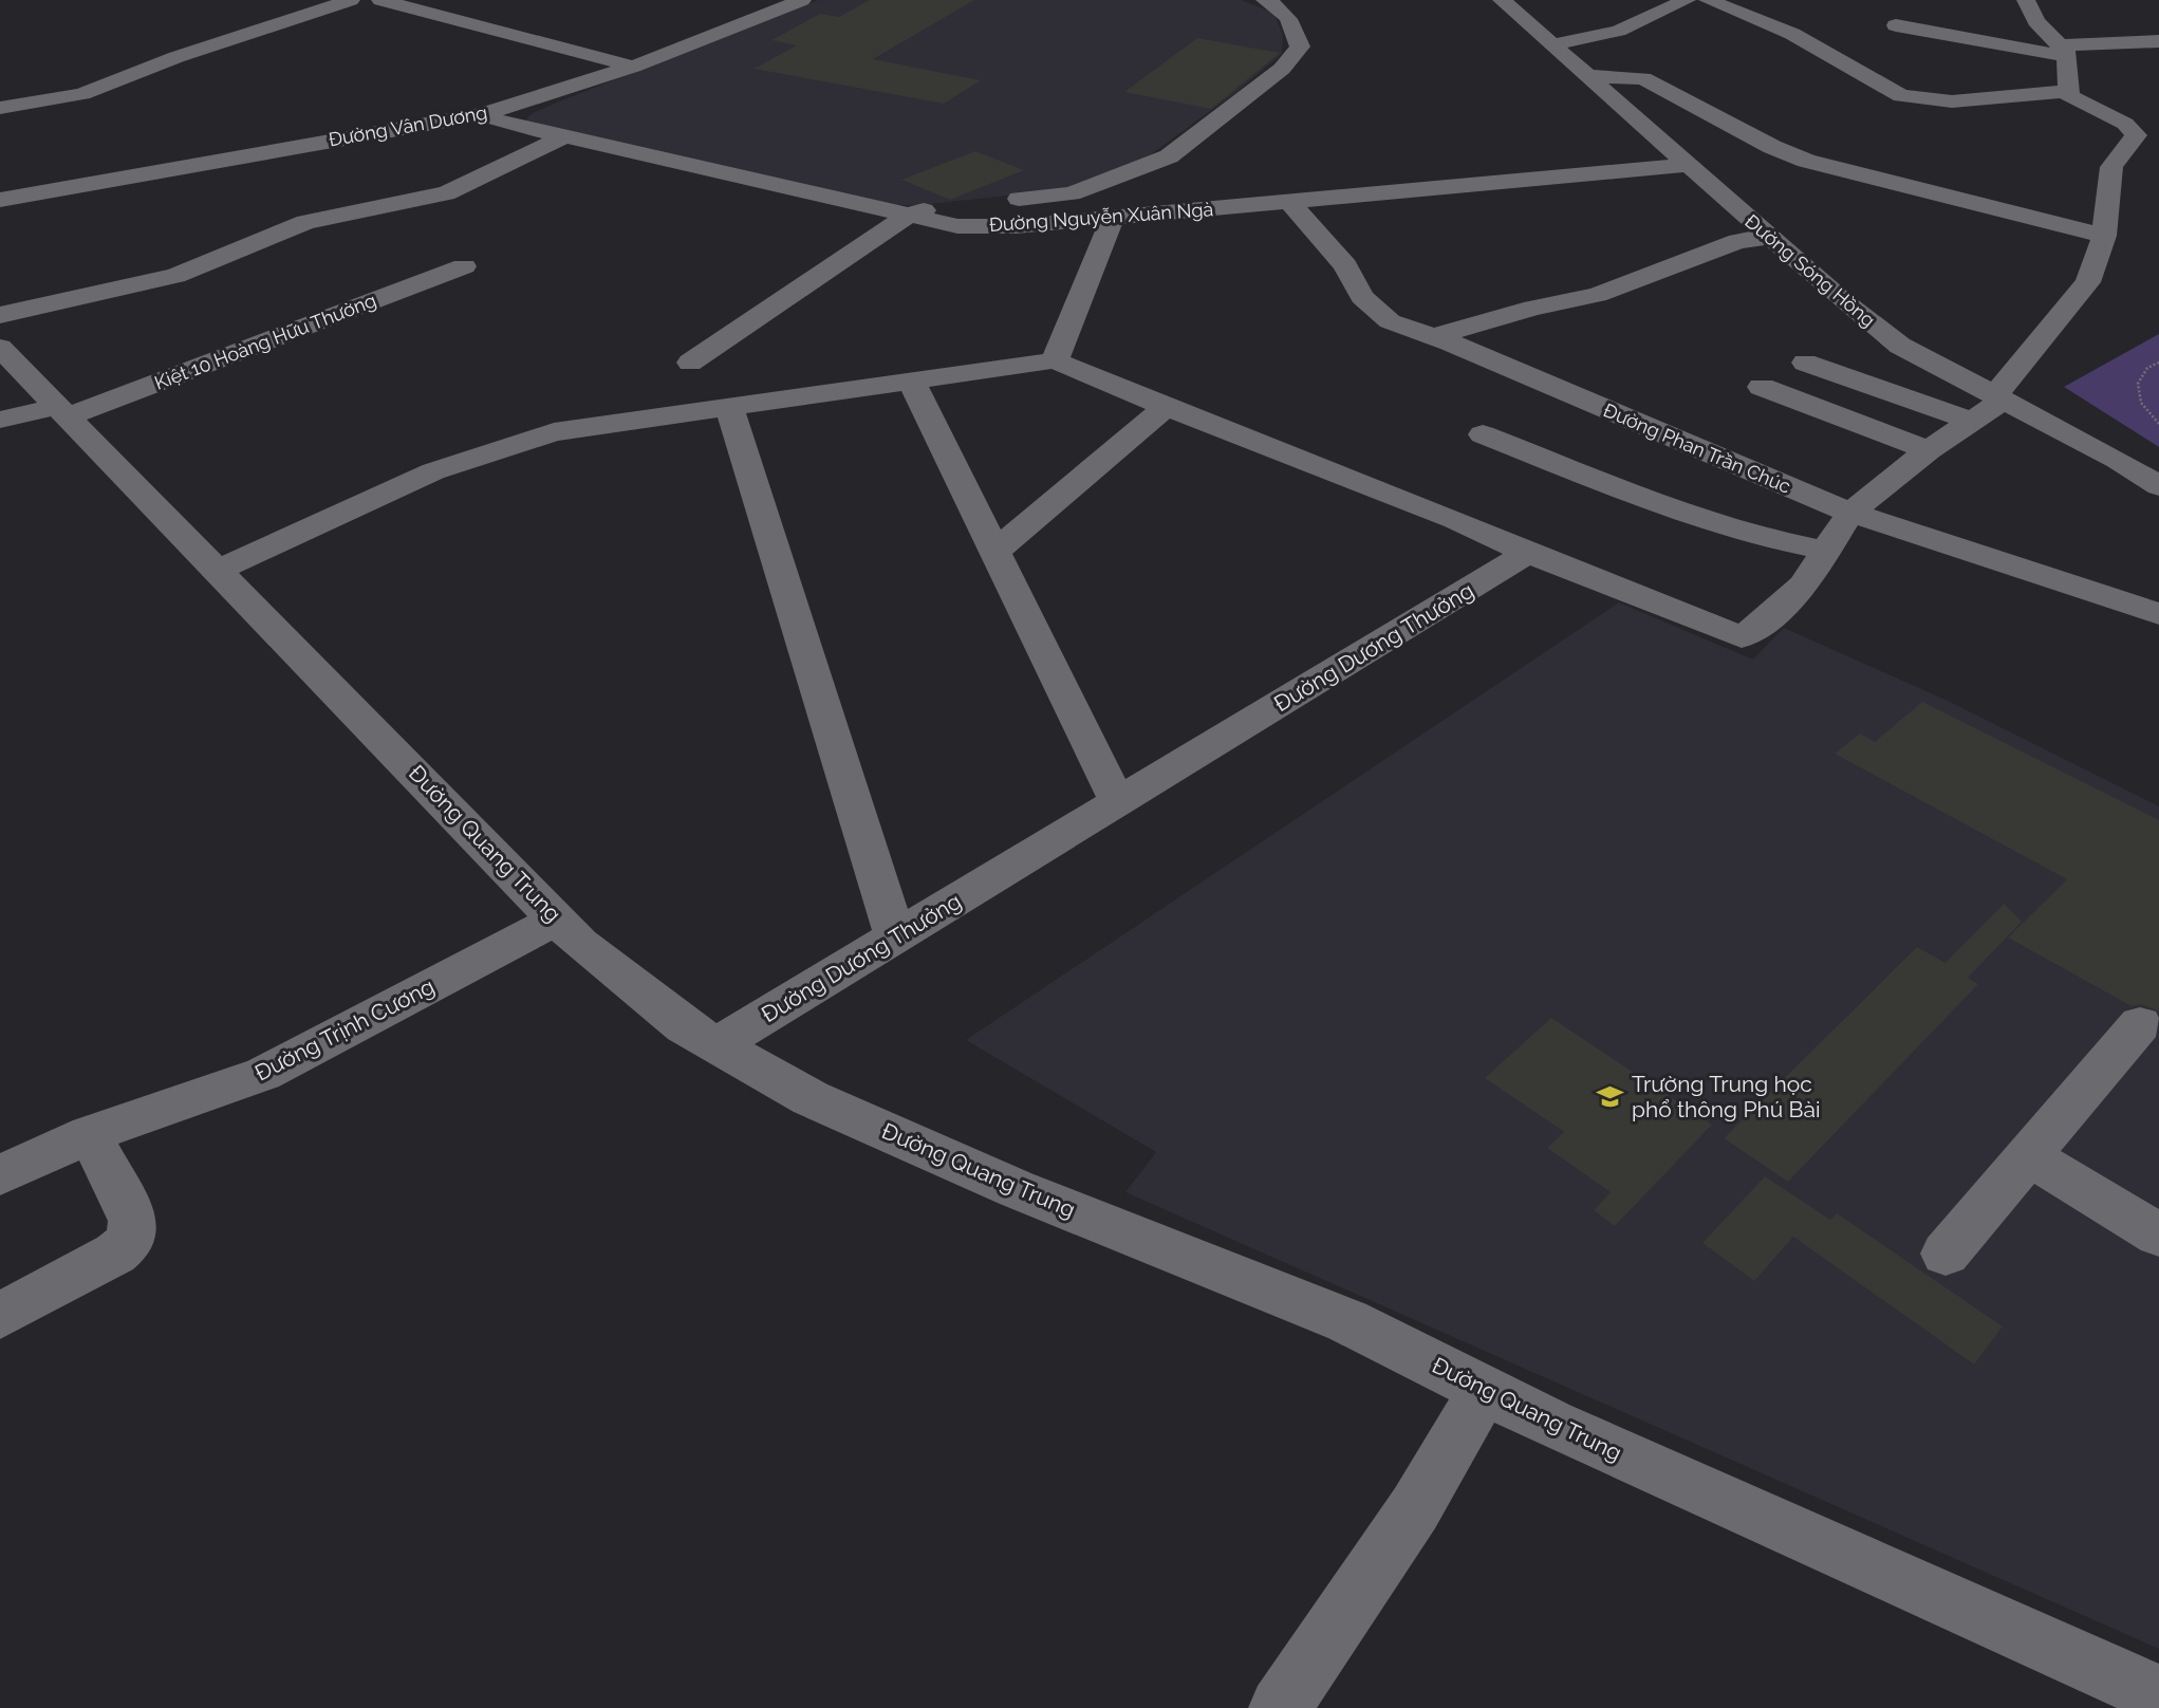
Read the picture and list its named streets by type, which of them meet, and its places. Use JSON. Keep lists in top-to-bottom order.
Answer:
{
  "streets": {
    "street": [
      "Đường Vân Dương",
      "Đường Nguyễn Xuân Ngà",
      "Đường Sóng Hồng",
      "Kiệt 10 Hoàng Hữu Thường",
      "Đường Phan Trần Chúc",
      "Đường Dương Thưởng",
      "Đường Quang Trung",
      "Đường Trịnh Cương"
    ]
  },
  "crossings": [
    ["Đường Vân Dương", "Đường Nguyễn Xuân Ngà"],
    ["Đường Nguyễn Xuân Ngà", "Đường Sóng Hồng"],
    ["Đường Nguyễn Xuân Ngà", "Đường Phan Trần Chúc"],
    ["Kiệt 10 Hoàng Hữu Thường", "Đường Quang Trung"],
    ["Đường Dương Thưởng", "Đường Quang Trung"],
    ["Đường Quang Trung", "Đường Trịnh Cương"]
  ],
  "places": {
    "school or university": ["Trường Trung học phổ thông Phú Bài"]
  }
}
